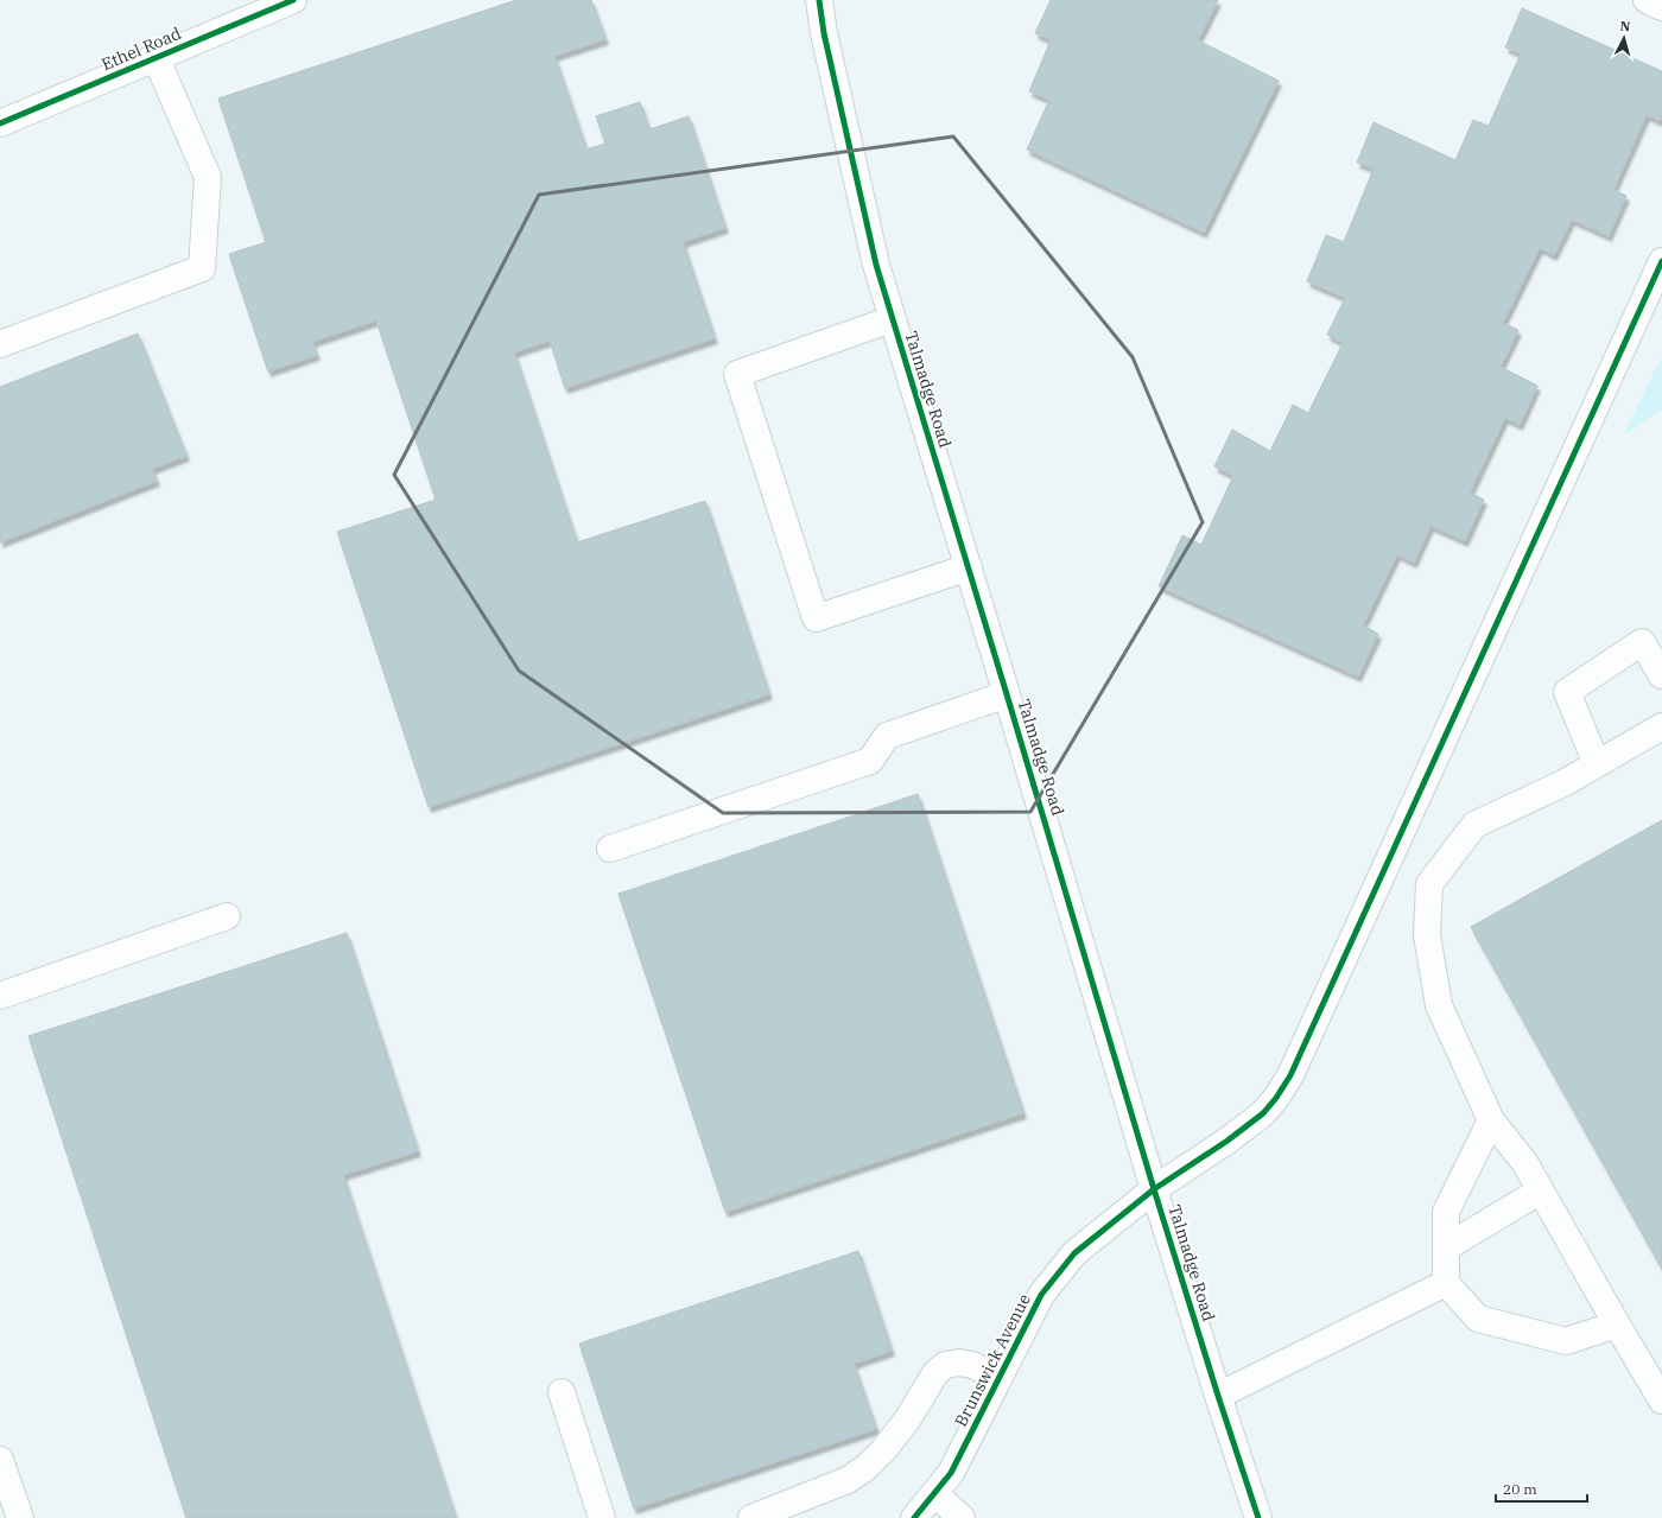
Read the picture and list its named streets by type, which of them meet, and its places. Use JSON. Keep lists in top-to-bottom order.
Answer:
{
  "streets": {
    "street": ["Ethel Road", "Talmadge Road", "Brunswick Avenue"]
  },
  "crossings": [
    ["Talmadge Road", "Brunswick Avenue"]
  ],
  "scale_bar": "20 m",
  "north": "top"
}
